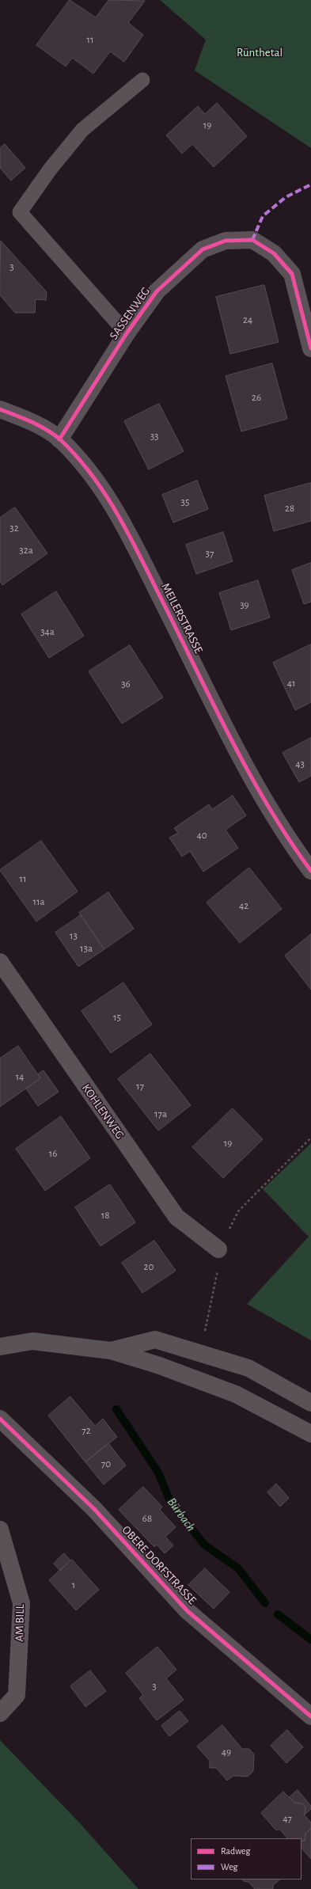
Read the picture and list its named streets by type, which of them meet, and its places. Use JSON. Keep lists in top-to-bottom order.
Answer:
{
  "streets": {
    "street": [
      "SASSENWEG",
      "MEILERSTRASSE",
      "KOHLENWEG",
      "OBERE DORFSTRASSE",
      "AM BILL"
    ]
  },
  "crossings": [
    ["SASSENWEG", "MEILERSTRASSE"]
  ],
  "water": ["Bürbach"],
  "parks": ["Rünthetal"],
  "house_numbers": [
    "11",
    "19",
    "3",
    "24",
    "26",
    "33",
    "35",
    "28",
    "32",
    "32a",
    "37",
    "39",
    "34a",
    "41",
    "36",
    "43",
    "40",
    "11",
    "11a",
    "42",
    "13",
    "13a",
    "15",
    "14",
    "17",
    "17a",
    "19",
    "16",
    "18",
    "20",
    "72",
    "70",
    "68",
    "1",
    "3",
    "49",
    "47"
  ],
  "legend": ["Radweg", "Weg"]
}
